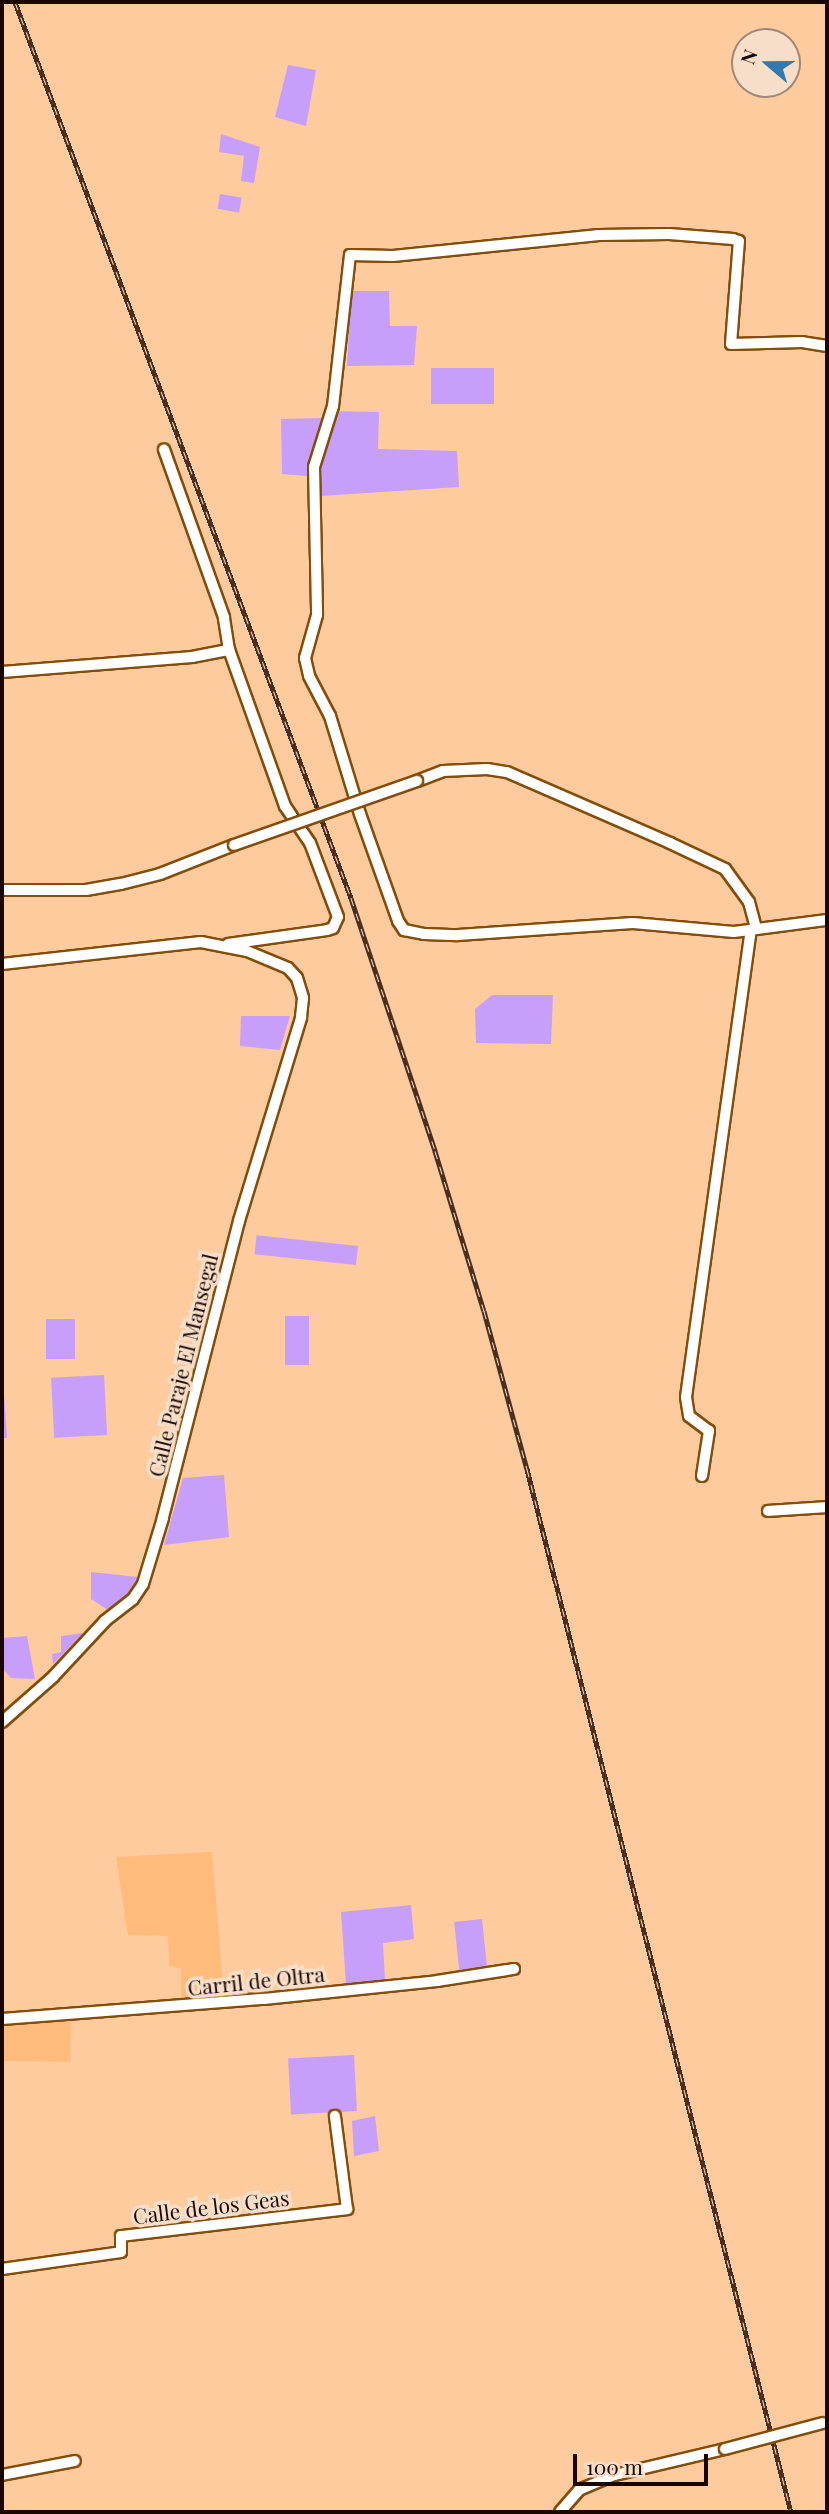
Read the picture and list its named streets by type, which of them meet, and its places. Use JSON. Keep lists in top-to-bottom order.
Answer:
{
  "streets": {
    "street": ["Calle Paraje El Mansegal", "Carril de Oltra", "Calle de los Geas"]
  },
  "scale_bar": "100 m",
  "north": "left"
}
